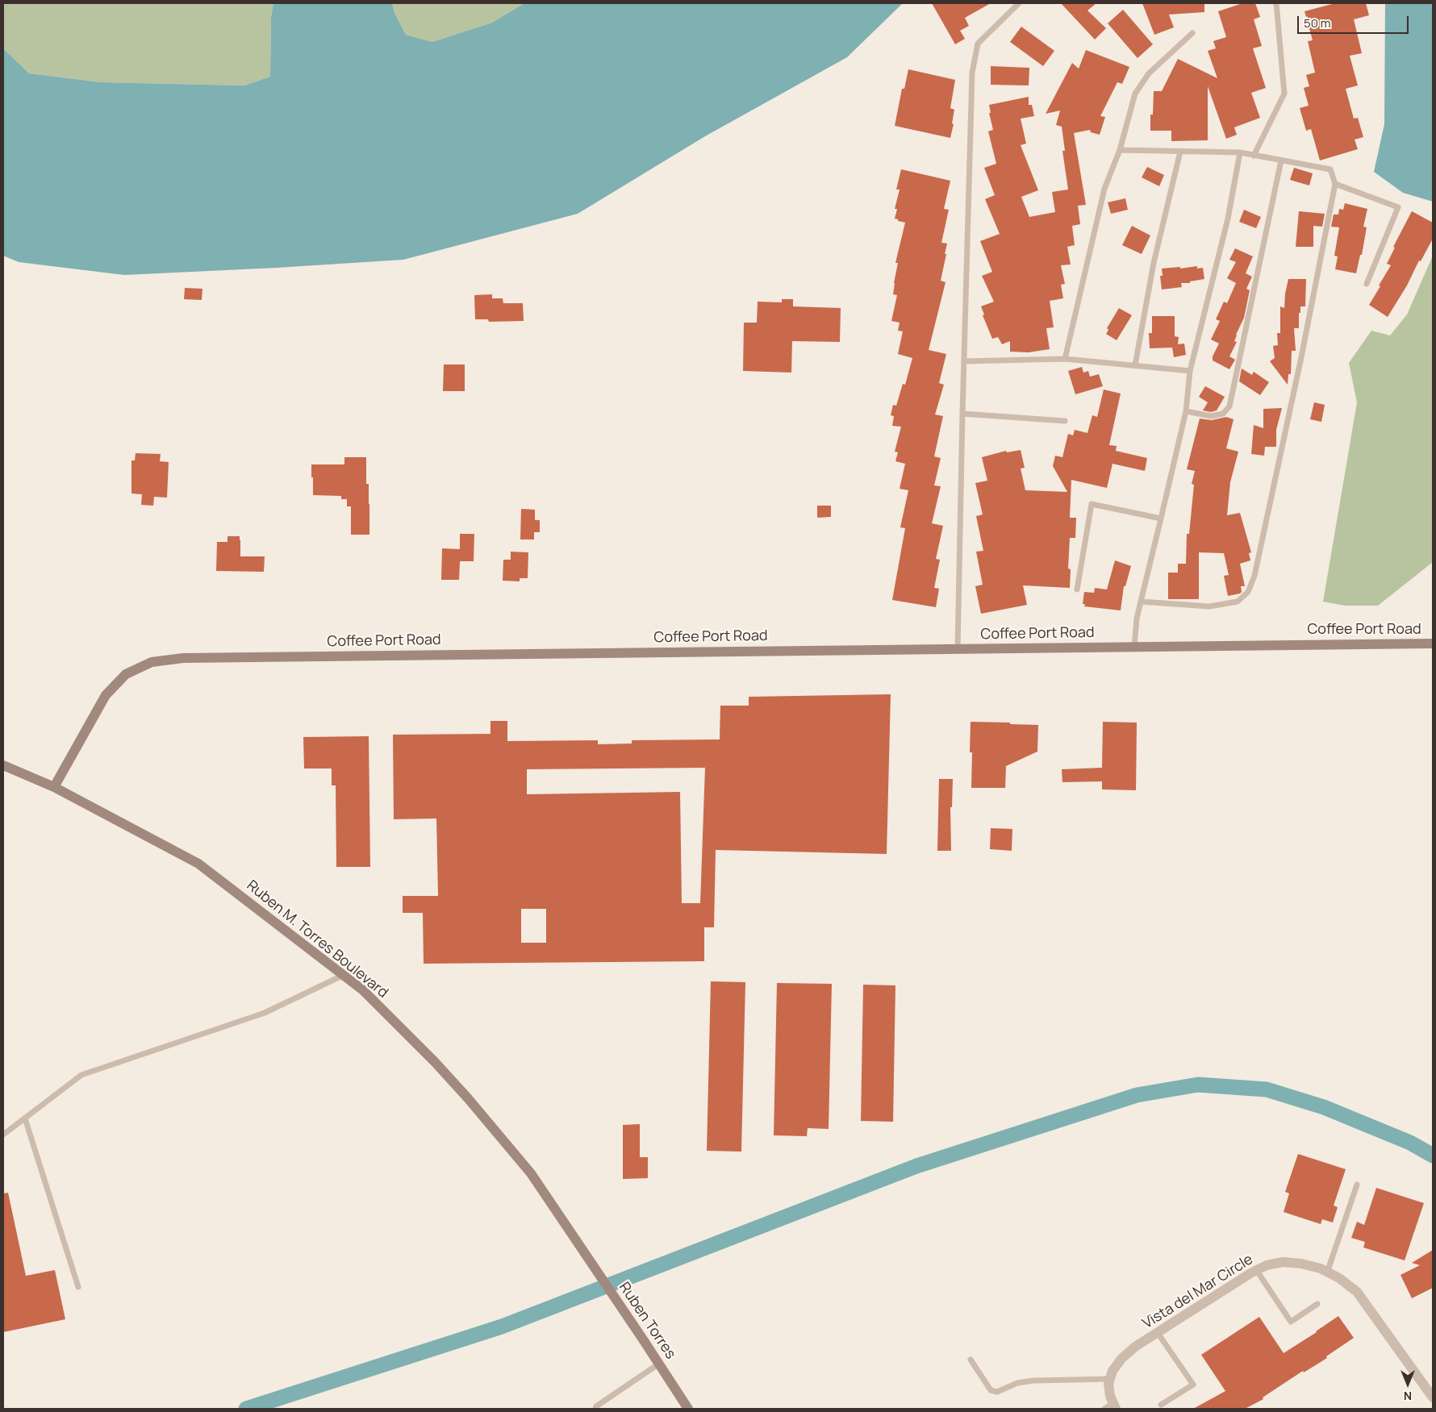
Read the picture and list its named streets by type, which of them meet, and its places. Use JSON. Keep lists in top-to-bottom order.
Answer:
{
  "streets": {
    "street": [
      "Coffee Port Road",
      "Ruben M. Torres Boulevard",
      "Vista del Mar Circle",
      "Ruben Torres"
    ]
  },
  "crossings": [
    ["Coffee Port Road", "Ruben M. Torres Boulevard"],
    ["Ruben M. Torres Boulevard", "Ruben Torres"]
  ],
  "scale_bar": "50 m",
  "north": "bottom"
}
